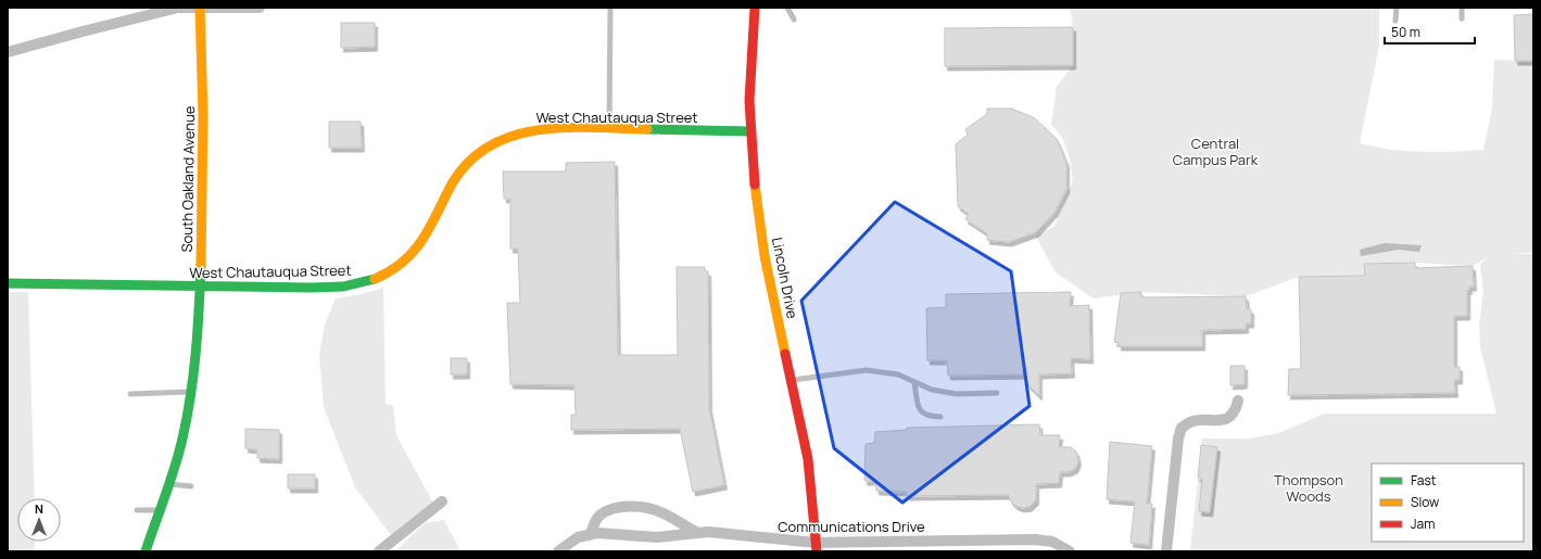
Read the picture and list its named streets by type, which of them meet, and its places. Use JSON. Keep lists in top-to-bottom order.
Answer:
{
  "streets": {
    "street": [
      "West Chautauqua Street",
      "South Oakland Avenue",
      "Lincoln Drive",
      "Communications Drive"
    ]
  },
  "crossings": [
    ["West Chautauqua Street", "South Oakland Avenue"],
    ["West Chautauqua Street", "Lincoln Drive"],
    ["Lincoln Drive", "Communications Drive"]
  ],
  "parks": ["Central Campus Park", "Thompson Woods"],
  "legend": ["Fast", "Slow", "Jam"],
  "scale_bar": "50 m",
  "north": "top"
}
